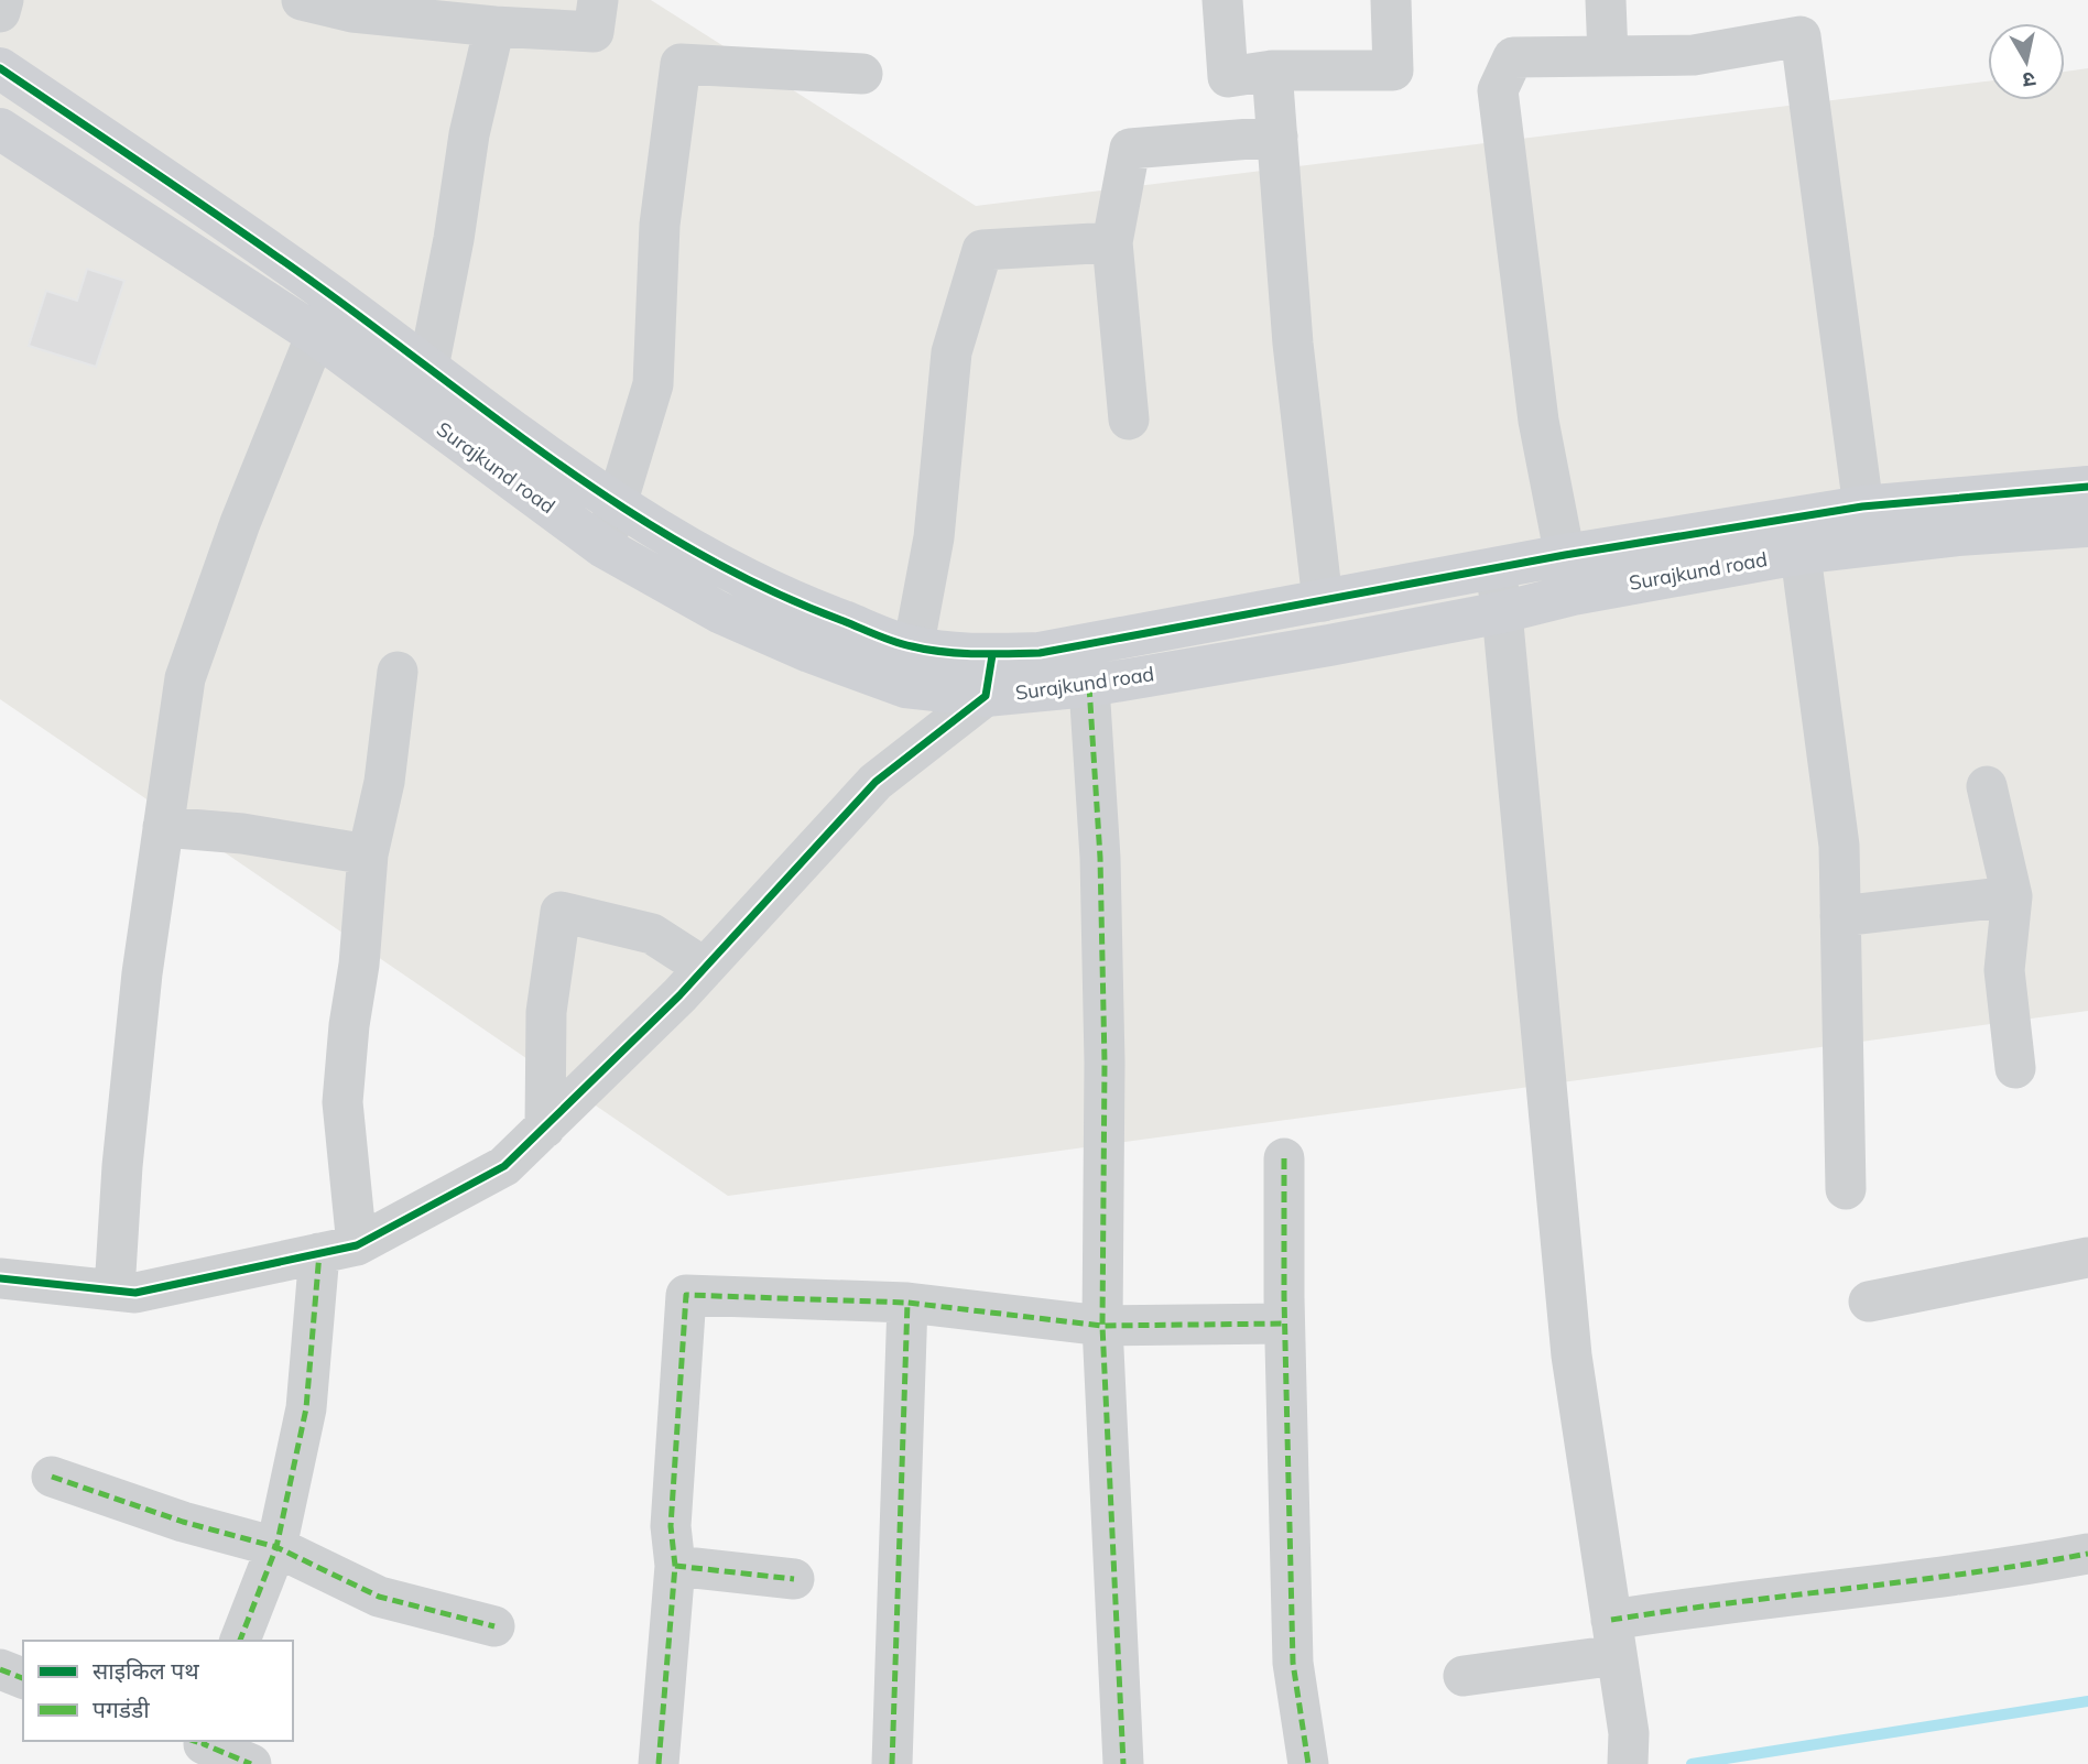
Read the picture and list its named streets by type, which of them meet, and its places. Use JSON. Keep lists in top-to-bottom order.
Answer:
{
  "streets": {
    "street": ["Surajkund road"]
  },
  "legend": ["साइकिल पथ", "पगडंडी"],
  "north": "bottom"
}
